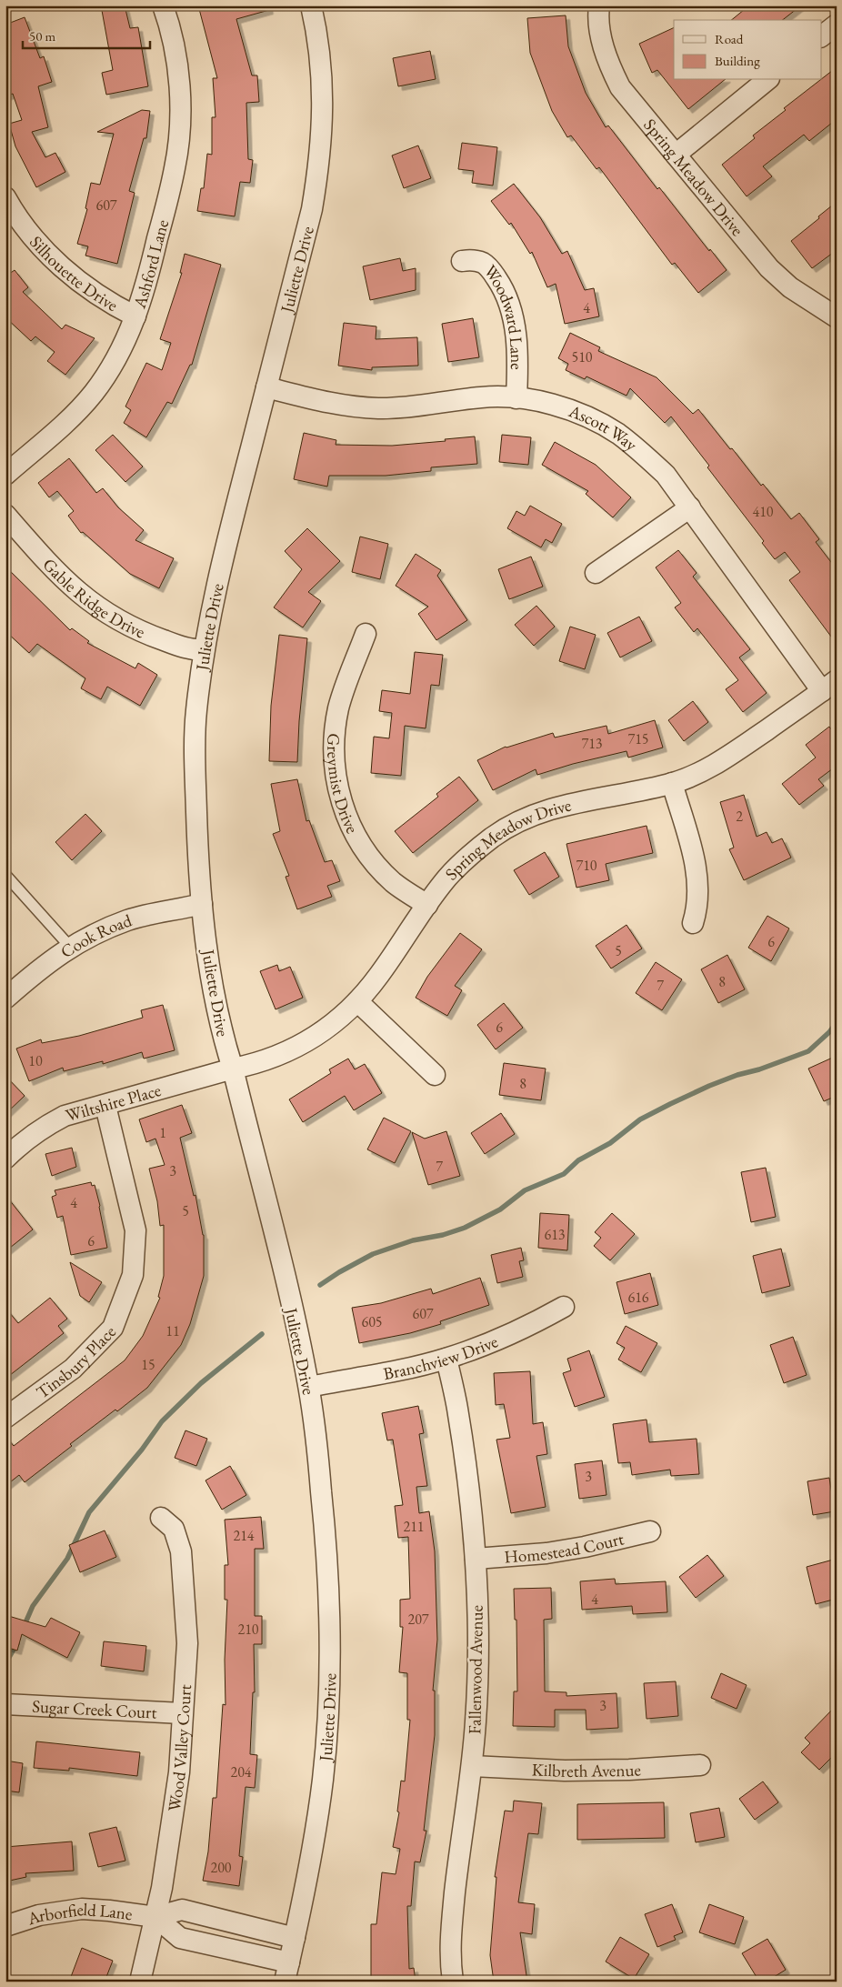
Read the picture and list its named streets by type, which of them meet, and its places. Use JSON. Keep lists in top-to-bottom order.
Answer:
{
  "streets": {
    "street": [
      "Spring Meadow Drive",
      "Ashford Lane",
      "Juliette Drive",
      "Silhouette Drive",
      "Woodward Lane",
      "Ascott Way",
      "Gable Ridge Drive",
      "Greymist Drive",
      "Cook Road",
      "Wiltshire Place",
      "Branchview Drive",
      "Tinsbury Place",
      "Homestead Court",
      "Fallenwood Avenue",
      "Sugar Creek Court",
      "Wood Valley Court",
      "Kilbreth Avenue",
      "Arborfield Lane"
    ]
  },
  "crossings": [
    ["Spring Meadow Drive", "Juliette Drive"],
    ["Spring Meadow Drive", "Ascott Way"],
    ["Spring Meadow Drive", "Greymist Drive"],
    ["Spring Meadow Drive", "Wiltshire Place"],
    ["Ashford Lane", "Silhouette Drive"],
    ["Juliette Drive", "Ascott Way"],
    ["Juliette Drive", "Gable Ridge Drive"],
    ["Juliette Drive", "Cook Road"],
    ["Juliette Drive", "Wiltshire Place"],
    ["Juliette Drive", "Branchview Drive"],
    ["Juliette Drive", "Arborfield Lane"],
    ["Woodward Lane", "Ascott Way"],
    ["Wiltshire Place", "Tinsbury Place"],
    ["Branchview Drive", "Fallenwood Avenue"],
    ["Homestead Court", "Fallenwood Avenue"],
    ["Fallenwood Avenue", "Kilbreth Avenue"],
    ["Sugar Creek Court", "Wood Valley Court"],
    ["Wood Valley Court", "Arborfield Lane"]
  ],
  "house_numbers": [
    "607",
    "4",
    "510",
    "410",
    "715",
    "713",
    "2",
    "710",
    "6",
    "5",
    "8",
    "7",
    "6",
    "10",
    "8",
    "1",
    "7",
    "3",
    "4",
    "5",
    "613",
    "6",
    "616",
    "607",
    "605",
    "11",
    "15",
    "3",
    "211",
    "214",
    "4",
    "207",
    "210",
    "3",
    "204",
    "200"
  ],
  "legend": ["Road", "Building"],
  "scale_bar": "50 m"
}
